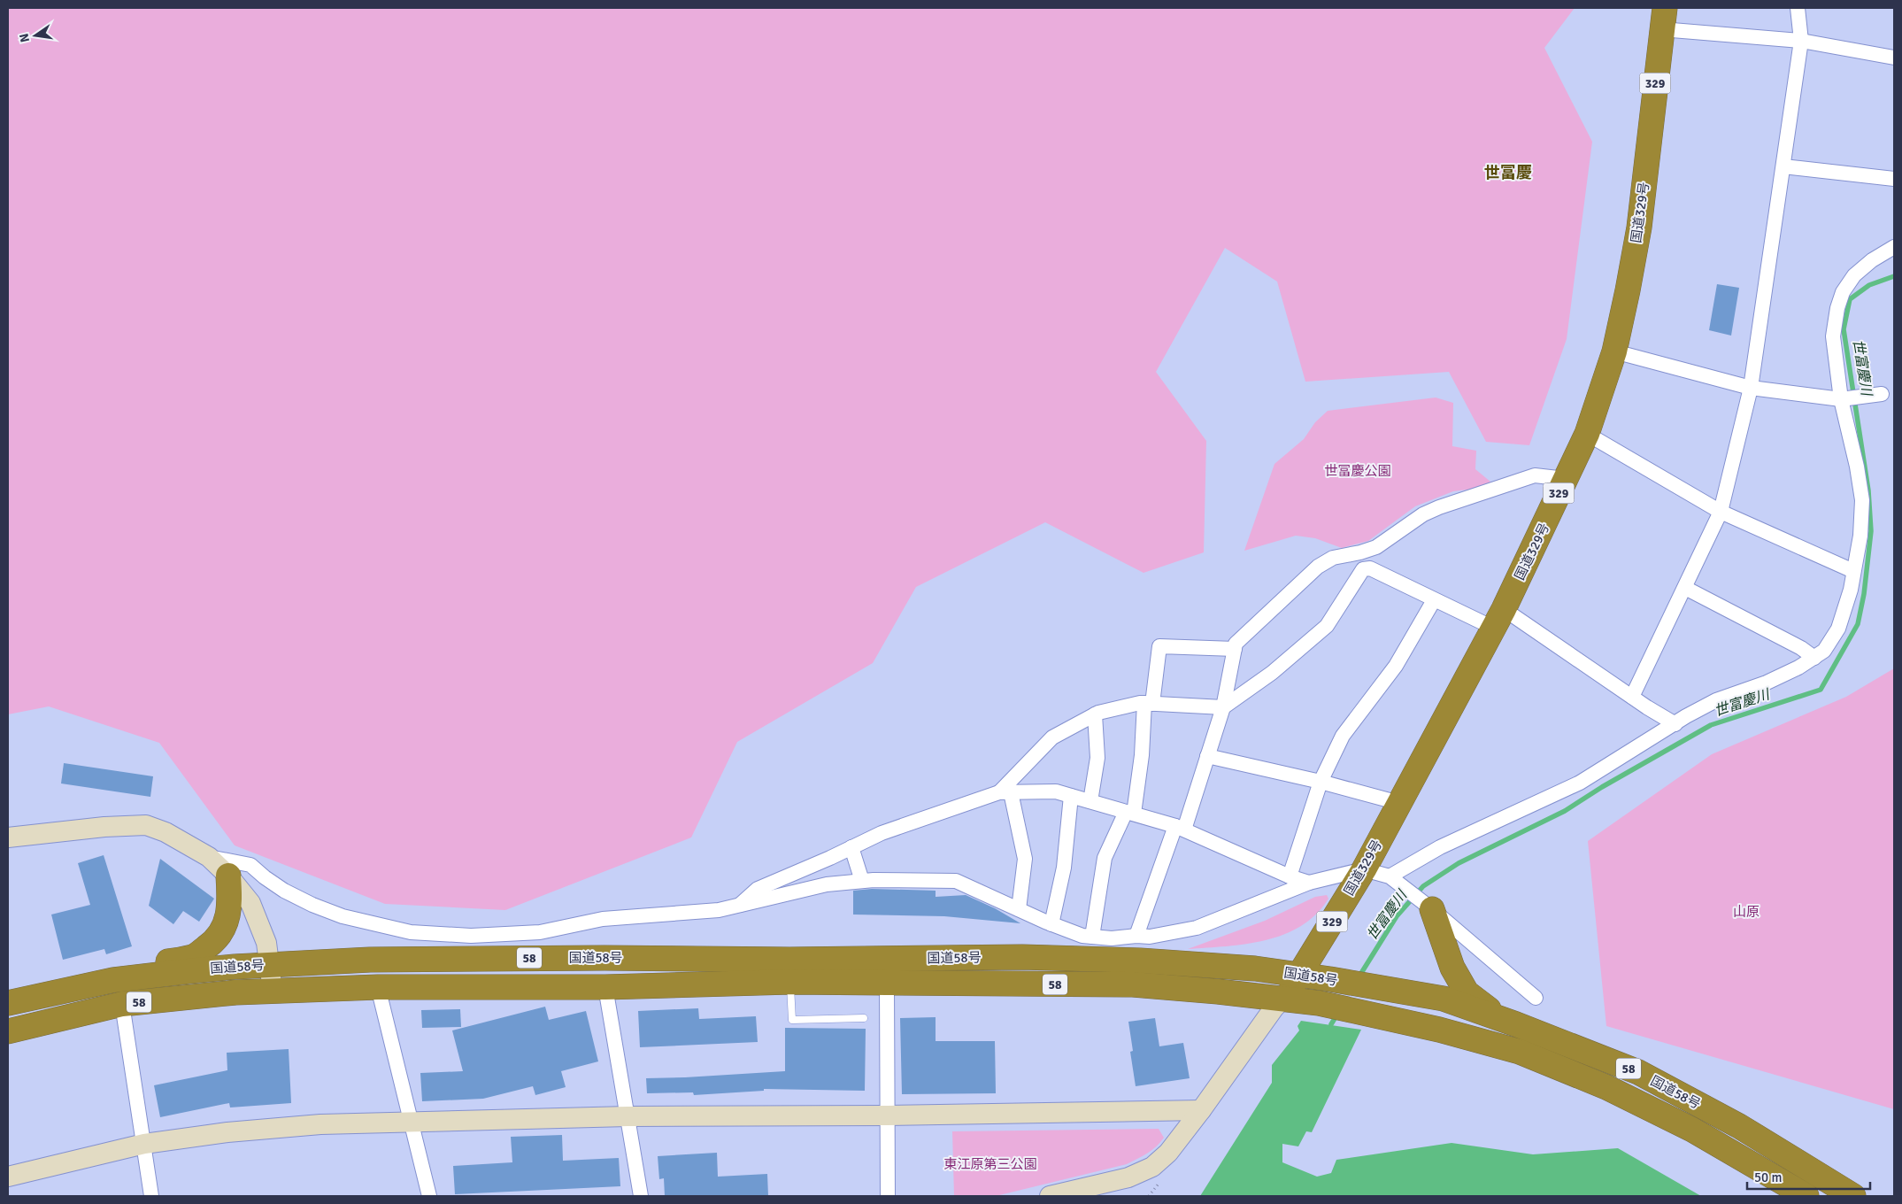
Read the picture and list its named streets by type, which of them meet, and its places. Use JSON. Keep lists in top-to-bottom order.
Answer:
{
  "streets": {
    "highway": [
      "329",
      "国道329号",
      "58",
      "国道58号"
    ]
  },
  "crossings": [
    ["国道329号", "国道58号"]
  ],
  "districts": ["世冨慶"],
  "water": ["世富慶川"],
  "parks": ["世冨慶公園", "山原", "東江原第三公園"],
  "scale_bar": "50 m",
  "north": "left"
}
